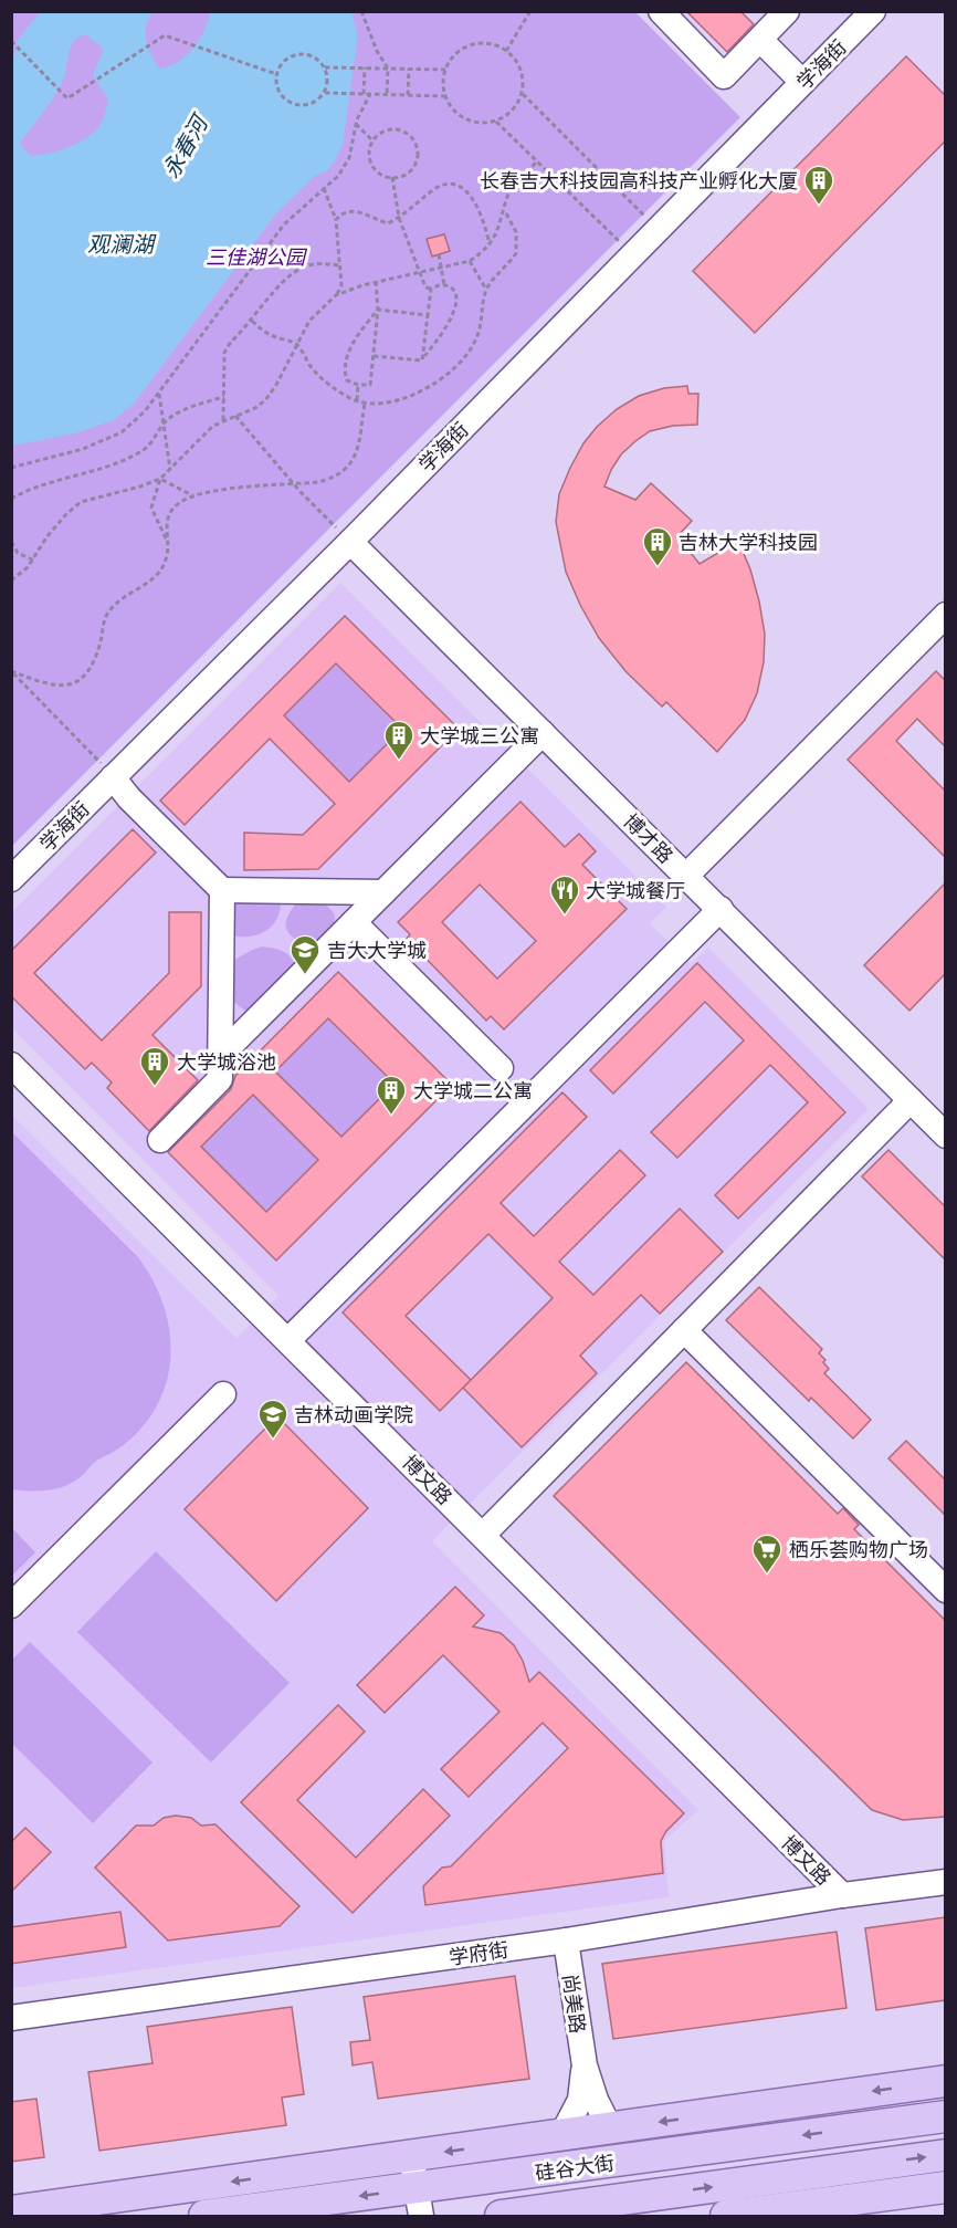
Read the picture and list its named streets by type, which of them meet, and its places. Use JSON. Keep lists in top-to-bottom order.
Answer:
{
  "streets": {
    "main road": ["硅谷大街"],
    "street": [
      "学海街",
      "博才路",
      "博文路",
      "学府街",
      "尚美路"
    ]
  },
  "crossings": [
    ["学海街", "博才路"],
    ["博文路", "学府街"],
    ["学府街", "尚美路"]
  ],
  "water": ["永春河", "观澜湖"],
  "parks": ["三佳湖公园"],
  "places": {
    "building": [
      "长春吉大科技园高科技产业孵化大厦",
      "吉林大学科技园",
      "大学城三公寓",
      "大学城浴池",
      "大学城二公寓"
    ],
    "restaurant": ["大学城餐厅"],
    "school or university": ["吉大大学城", "吉林动画学院"],
    "supermarket": ["栖乐荟购物广场"]
  }
}
